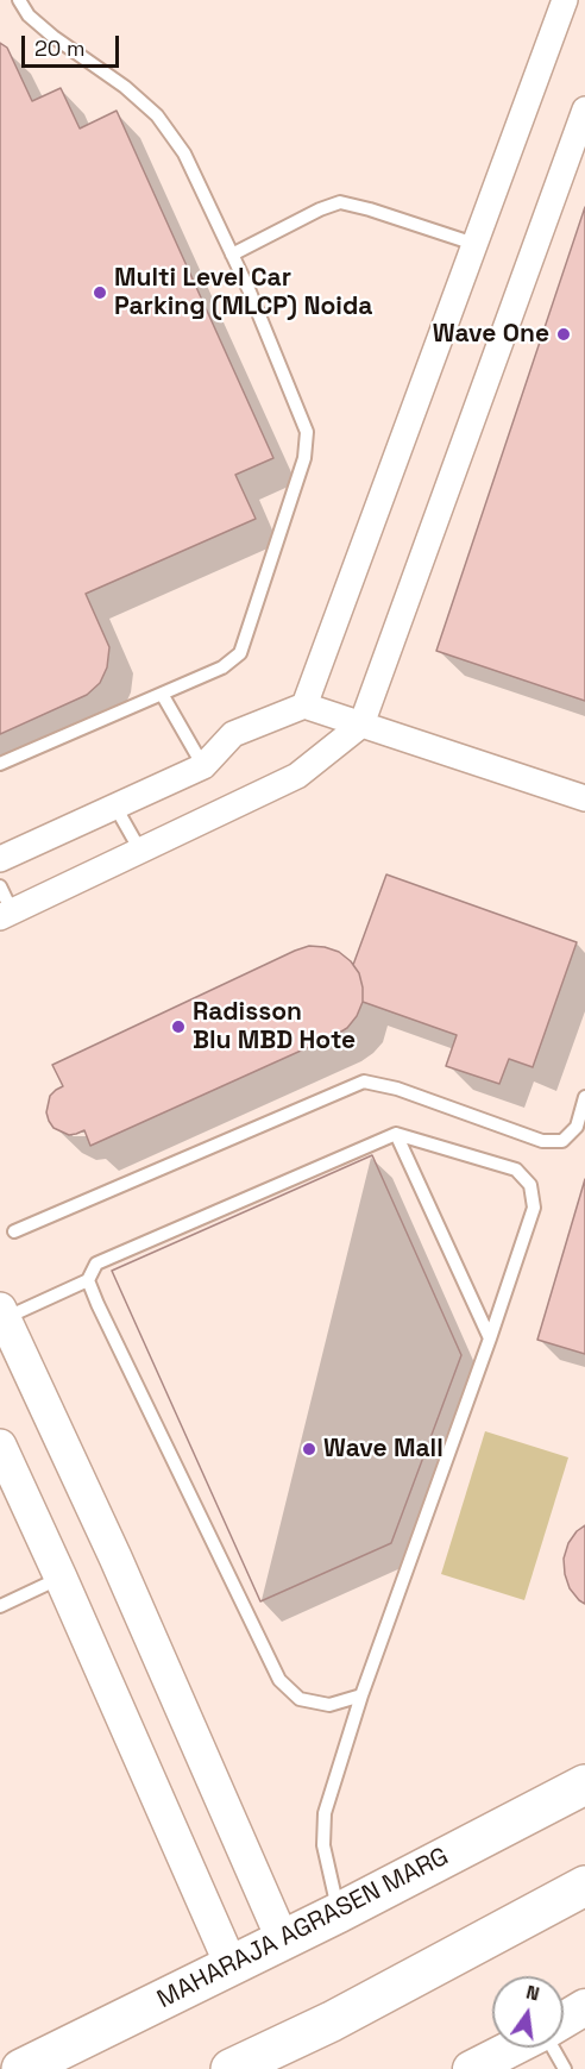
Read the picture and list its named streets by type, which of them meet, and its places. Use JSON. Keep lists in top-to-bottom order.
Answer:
{
  "streets": {
    "main road": ["MAHARAJA AGRASEN MARG"]
  },
  "places": [
    "Multi Level Car Parking (MLCP) Noida",
    "Wave One",
    "Radisson Blu MBD Hote",
    "Wave Mall"
  ],
  "scale_bar": "20 m",
  "north": "top"
}
